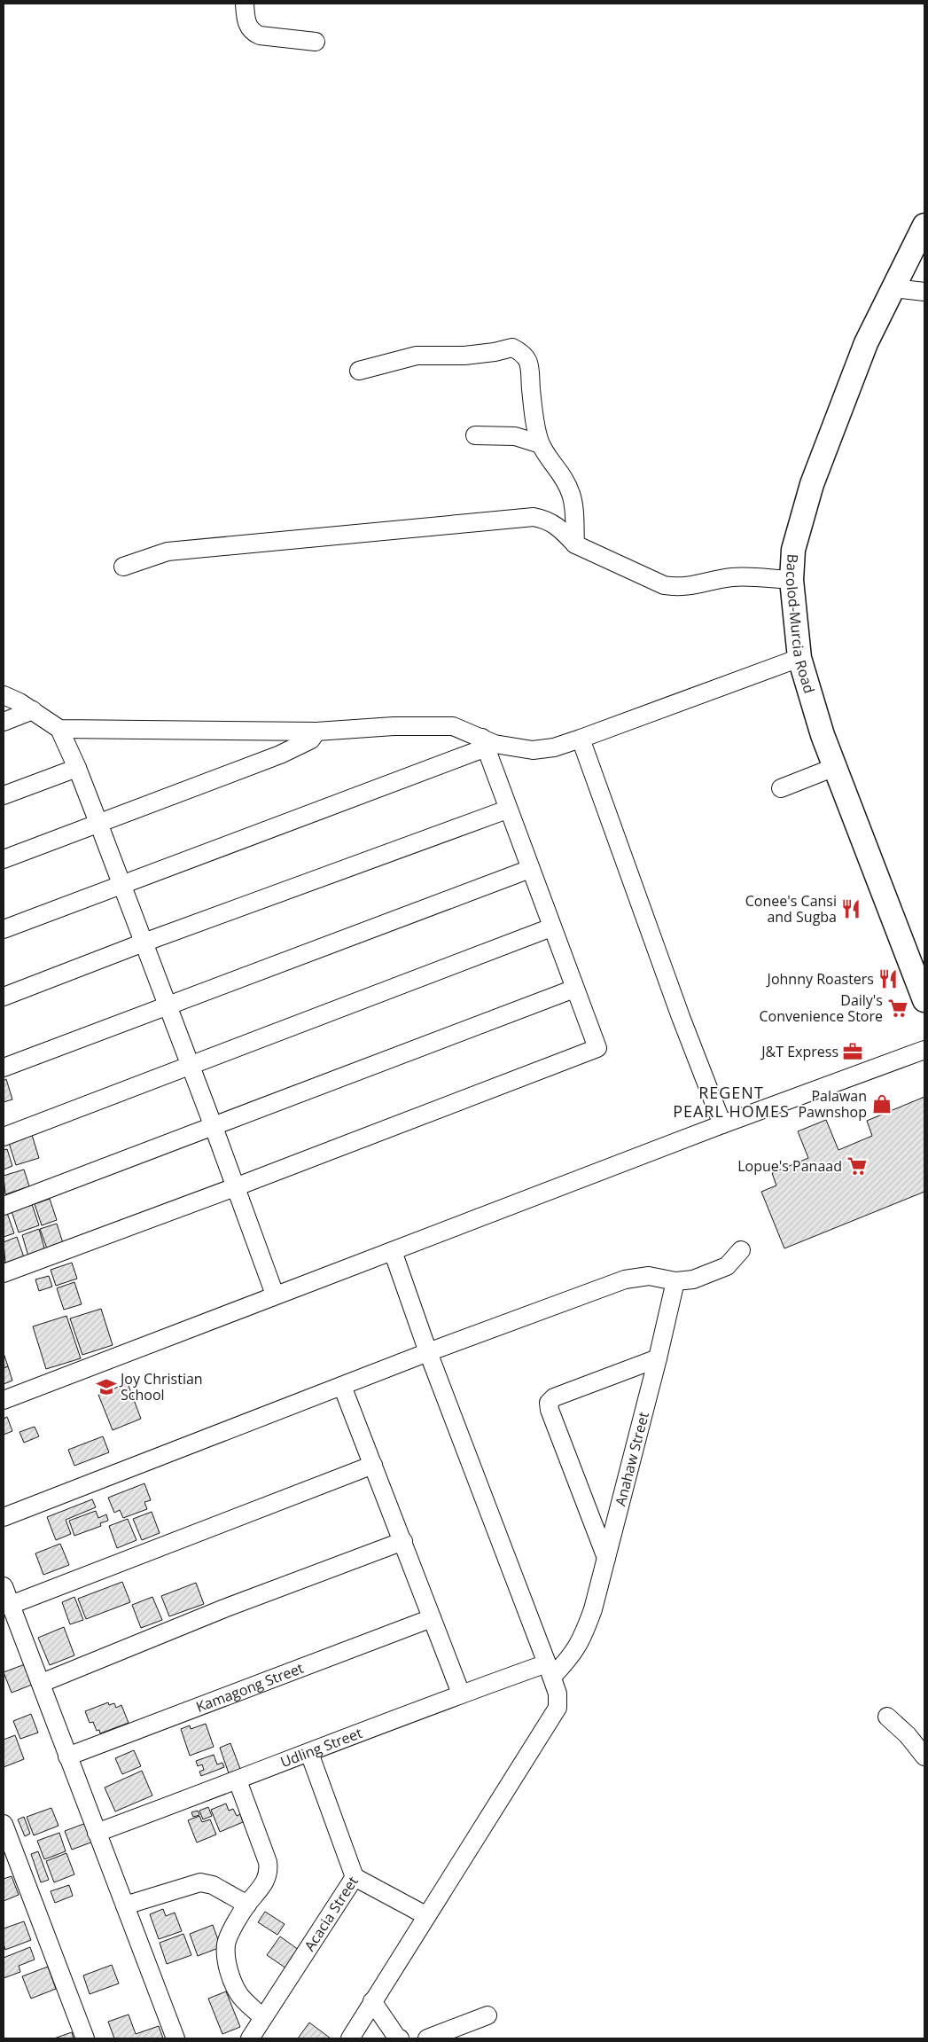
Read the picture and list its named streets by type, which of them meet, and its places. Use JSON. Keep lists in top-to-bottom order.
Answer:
{
  "streets": {
    "main road": ["Bacolod-Murcia Road"],
    "street": [
      "Anahaw Street",
      "Kamagong Street",
      "Udling Street",
      "Acacia Street"
    ]
  },
  "crossings": [
    ["Anahaw Street", "Udling Street"],
    ["Udling Street", "Acacia Street"]
  ],
  "districts": ["REGENT PEARL HOMES"],
  "places": {
    "restaurant": ["Conee's Cansi and Sugba", "Johnny Roasters"],
    "supermarket": ["Daily's Convenience Store", "Lopue's Panaad"],
    "office": ["J&T Express"],
    "shop": ["Palawan Pawnshop"],
    "school or university": ["Joy Christian School"]
  }
}
